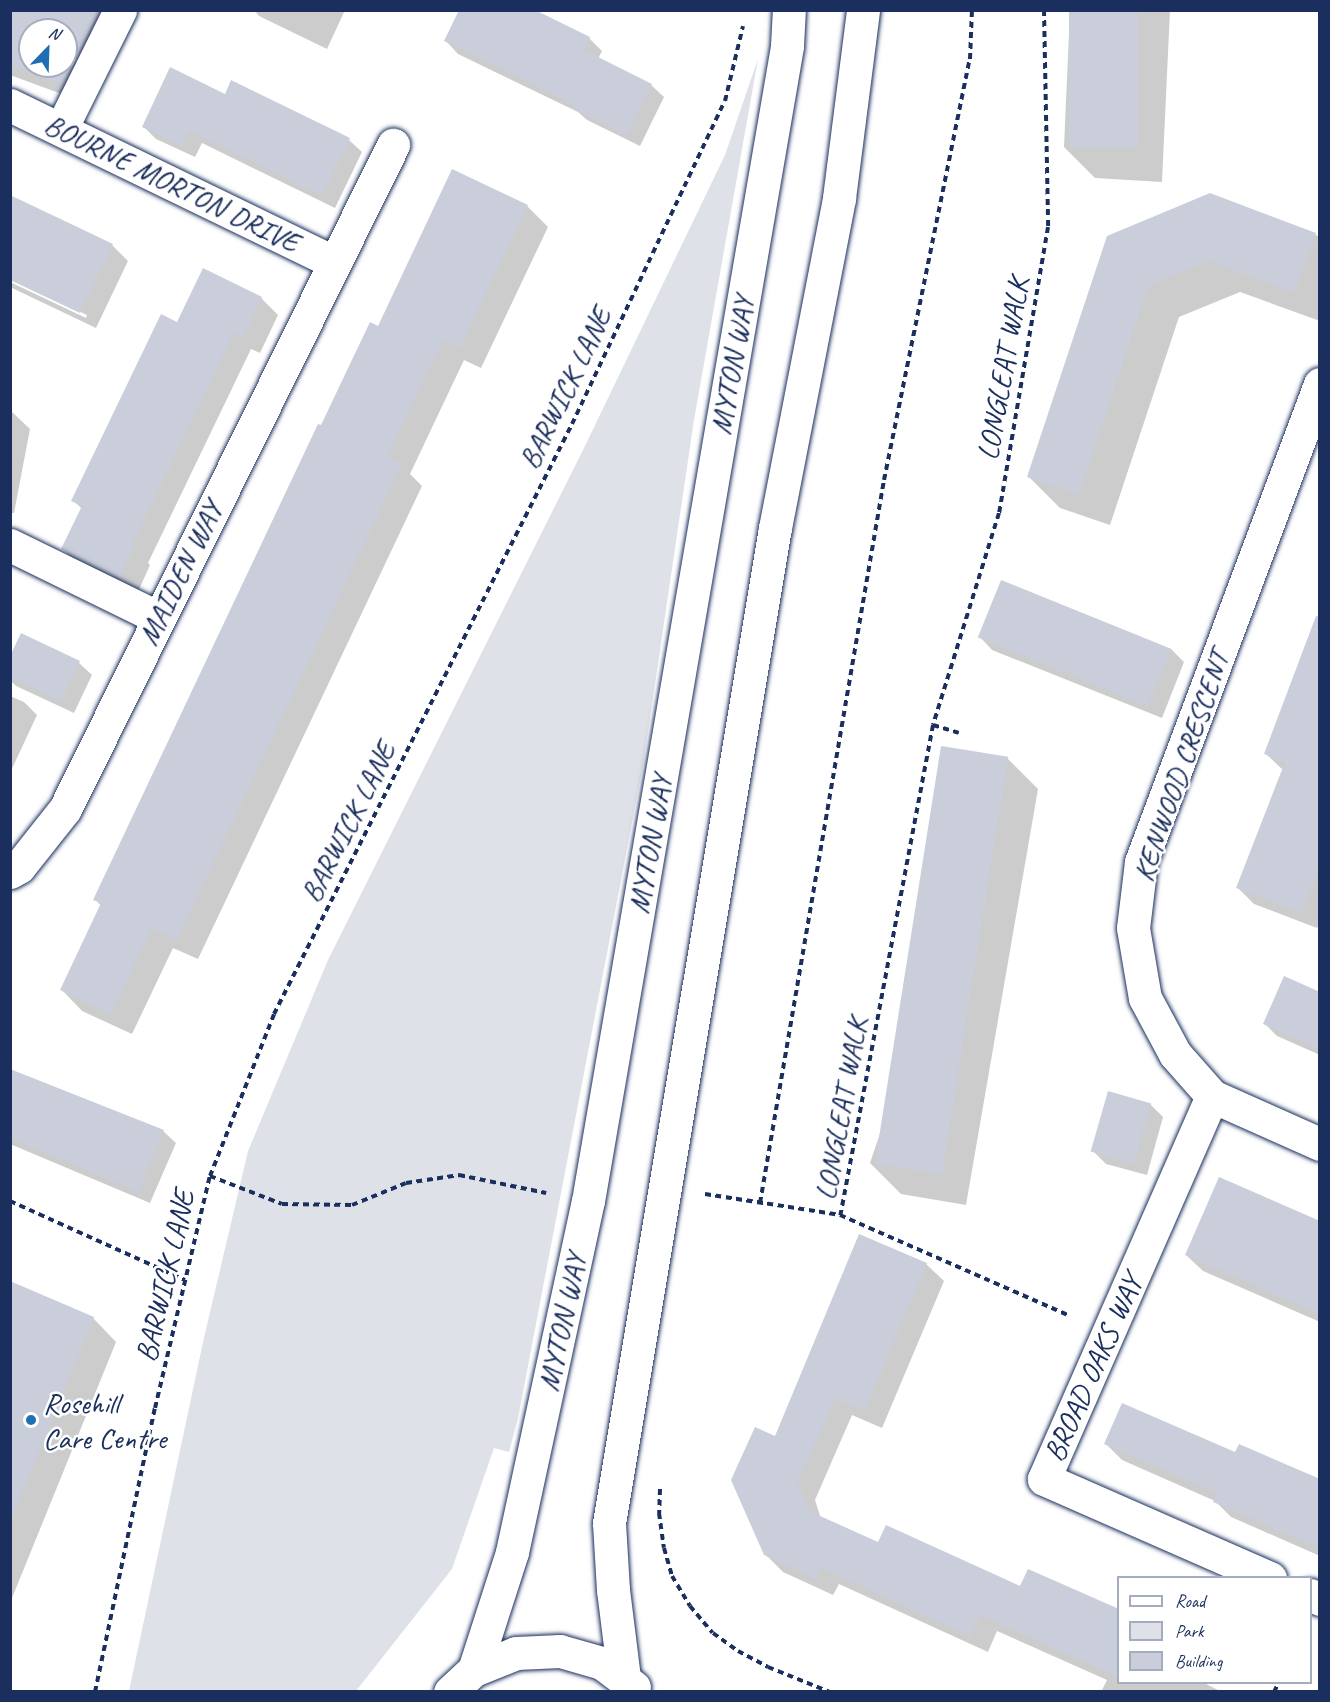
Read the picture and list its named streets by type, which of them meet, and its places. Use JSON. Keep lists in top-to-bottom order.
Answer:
{
  "streets": {
    "street": [
      "BOURNE MORTON DRIVE",
      "MYTON WAY",
      "MAIDEN WAY",
      "KENWOOD CRESCENT",
      "BROAD OAKS WAY"
    ],
    "path": ["LONGLEAT WALK", "BARWICK LANE"]
  },
  "crossings": [
    ["BOURNE MORTON DRIVE", "MAIDEN WAY"],
    ["LONGLEAT WALK", "BROAD OAKS WAY"],
    ["KENWOOD CRESCENT", "BROAD OAKS WAY"]
  ],
  "places": ["Rosehill Care Centre"],
  "legend": ["Road", "Park", "Building"],
  "north": "top right"
}
